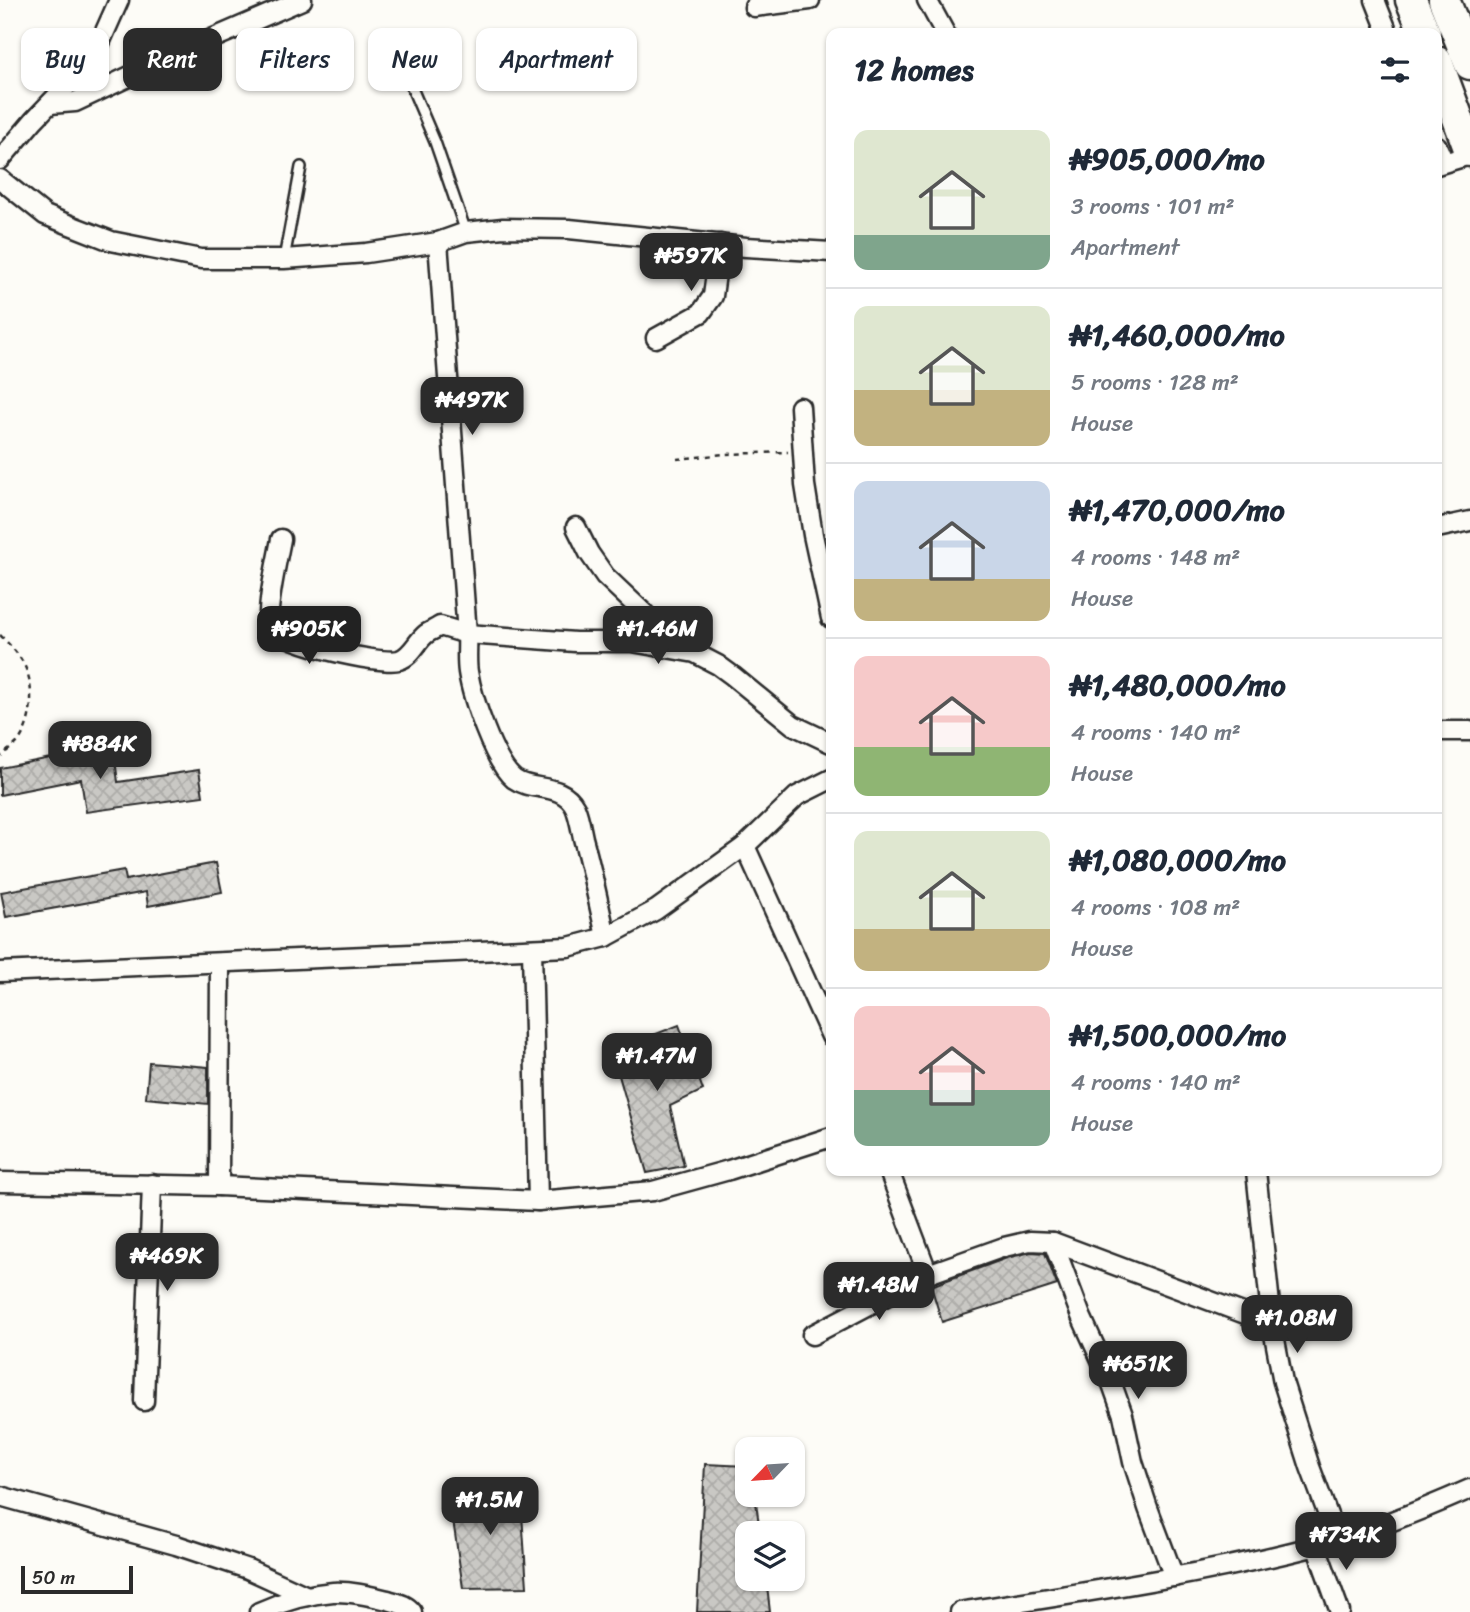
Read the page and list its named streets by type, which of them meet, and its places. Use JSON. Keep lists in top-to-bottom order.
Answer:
{
  "scale_bar": "50 m",
  "north": "bottom left",
  "page": {
    "chip": [
      "Buy",
      "Rent",
      "Filters",
      "New",
      "Apartment"
    ],
    "heading": "12 homes",
    "list": [
      {
        "name": "₦905,000/mo",
        "note": "3 rooms · 101 m² · Apartment"
      },
      {
        "name": "₦1,460,000/mo",
        "note": "5 rooms · 128 m² · House"
      },
      {
        "name": "₦1,470,000/mo",
        "note": "4 rooms · 148 m² · House"
      },
      {
        "name": "₦1,480,000/mo",
        "note": "4 rooms · 140 m² · House"
      },
      {
        "name": "₦1,080,000/mo",
        "note": "4 rooms · 108 m² · House"
      },
      {
        "name": "₦1,500,000/mo",
        "note": "4 rooms · 140 m² · House"
      }
    ],
    "price": [
      "₦597K",
      "₦497K",
      "₦905K",
      "₦1.46M",
      "₦884K",
      "₦1.47M",
      "₦469K",
      "₦1.48M",
      "₦1.08M",
      "₦651K",
      "₦1.5M",
      "₦734K"
    ],
    "scale": "50 m"
  }
}
